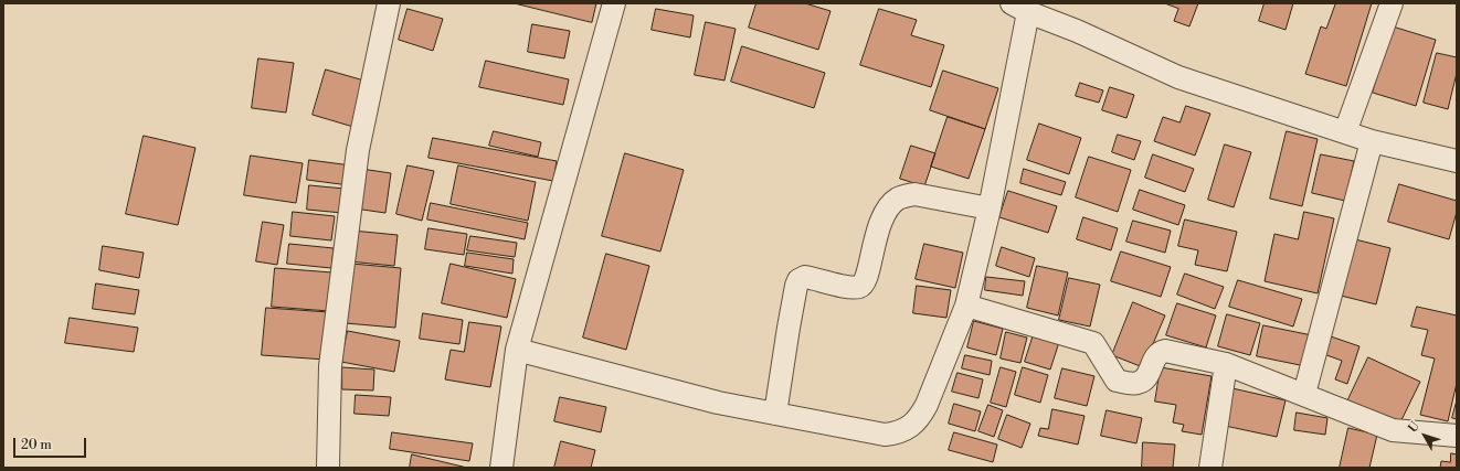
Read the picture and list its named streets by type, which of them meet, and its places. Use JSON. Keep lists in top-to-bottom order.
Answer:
{
  "scale_bar": "20 m",
  "north": "top left"
}
